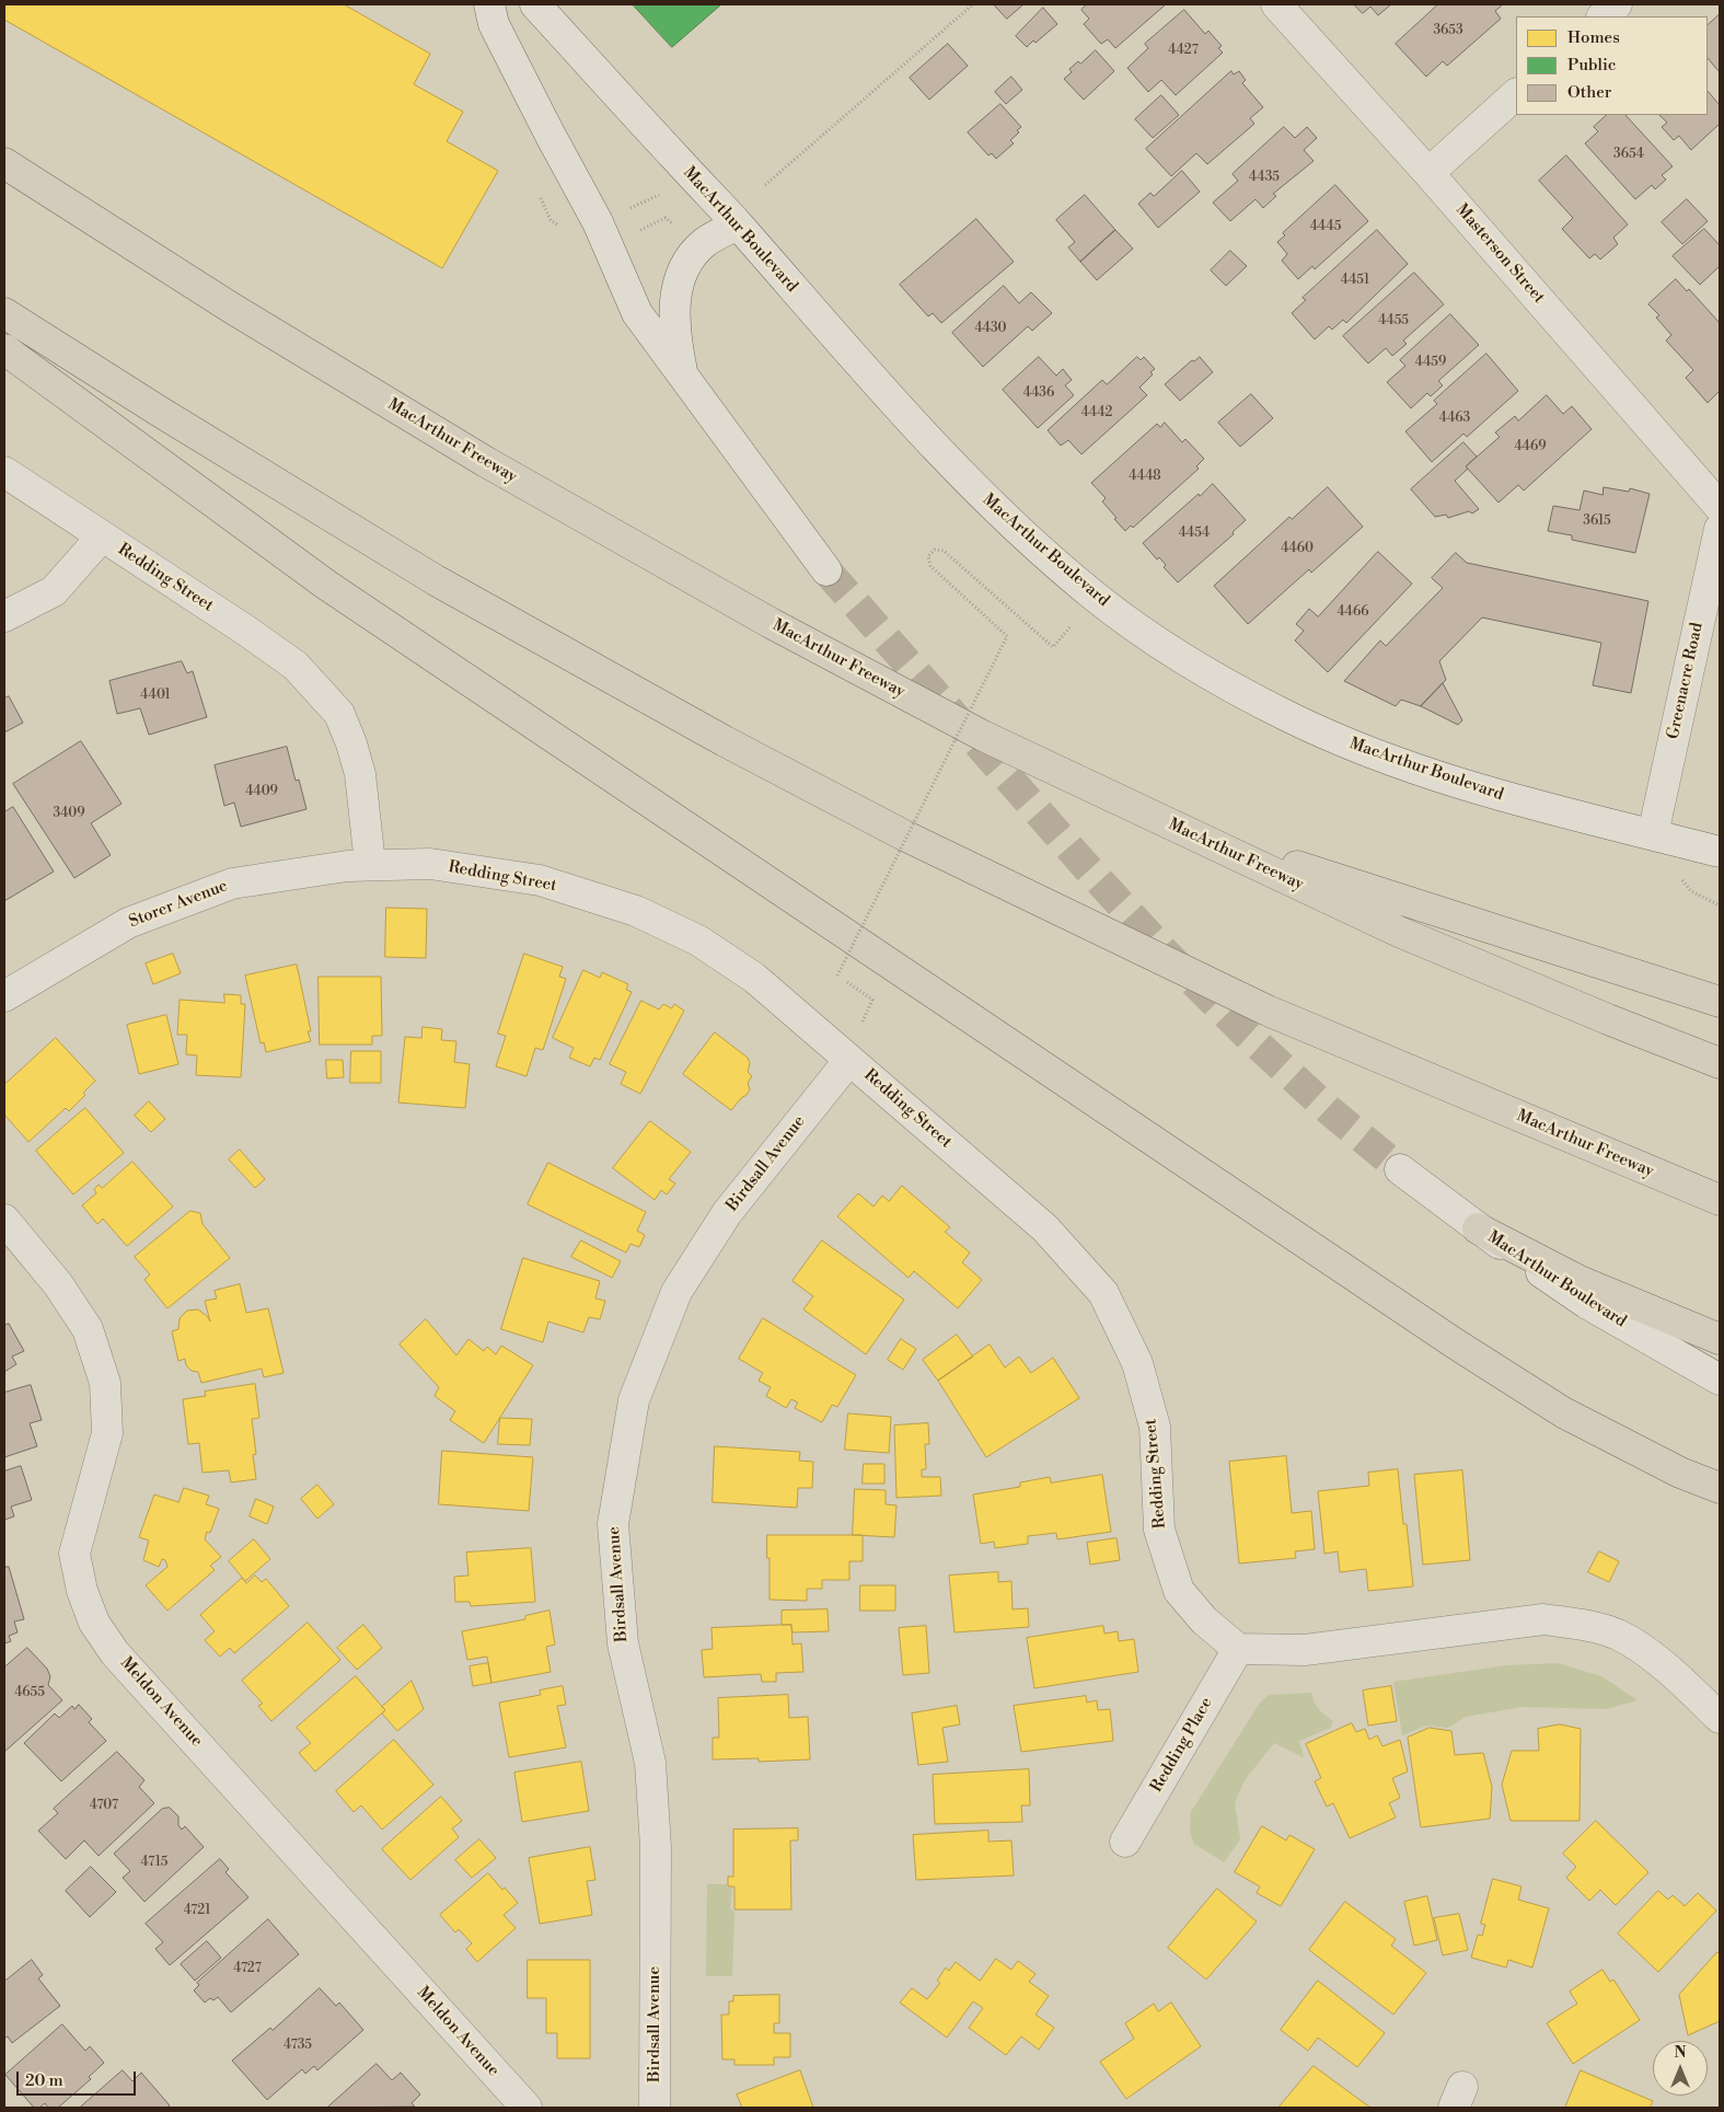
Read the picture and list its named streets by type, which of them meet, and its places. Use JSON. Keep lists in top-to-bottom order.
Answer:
{
  "streets": {
    "highway": ["MacArthur Freeway"],
    "street": [
      "MacArthur Boulevard",
      "Masterson Street",
      "Redding Street",
      "Greenacre Road",
      "Storer Avenue",
      "Birdsall Avenue",
      "Meldon Avenue",
      "Redding Place"
    ]
  },
  "crossings": [
    ["MacArthur Boulevard", "Greenacre Road"],
    ["Redding Street", "Storer Avenue"],
    ["Redding Street", "Birdsall Avenue"],
    ["Redding Street", "Redding Place"]
  ],
  "house_numbers": [
    "3653",
    "4427",
    "3654",
    "4435",
    "4445",
    "4451",
    "4455",
    "4430",
    "4459",
    "4436",
    "4442",
    "4463",
    "4469",
    "4448",
    "3615",
    "4454",
    "4460",
    "4466",
    "4401",
    "4409",
    "3409",
    "4655",
    "4707",
    "4715",
    "4721",
    "4727",
    "4735"
  ],
  "legend": ["Homes", "Public", "Other"],
  "scale_bar": "20 m",
  "north": "top"
}
